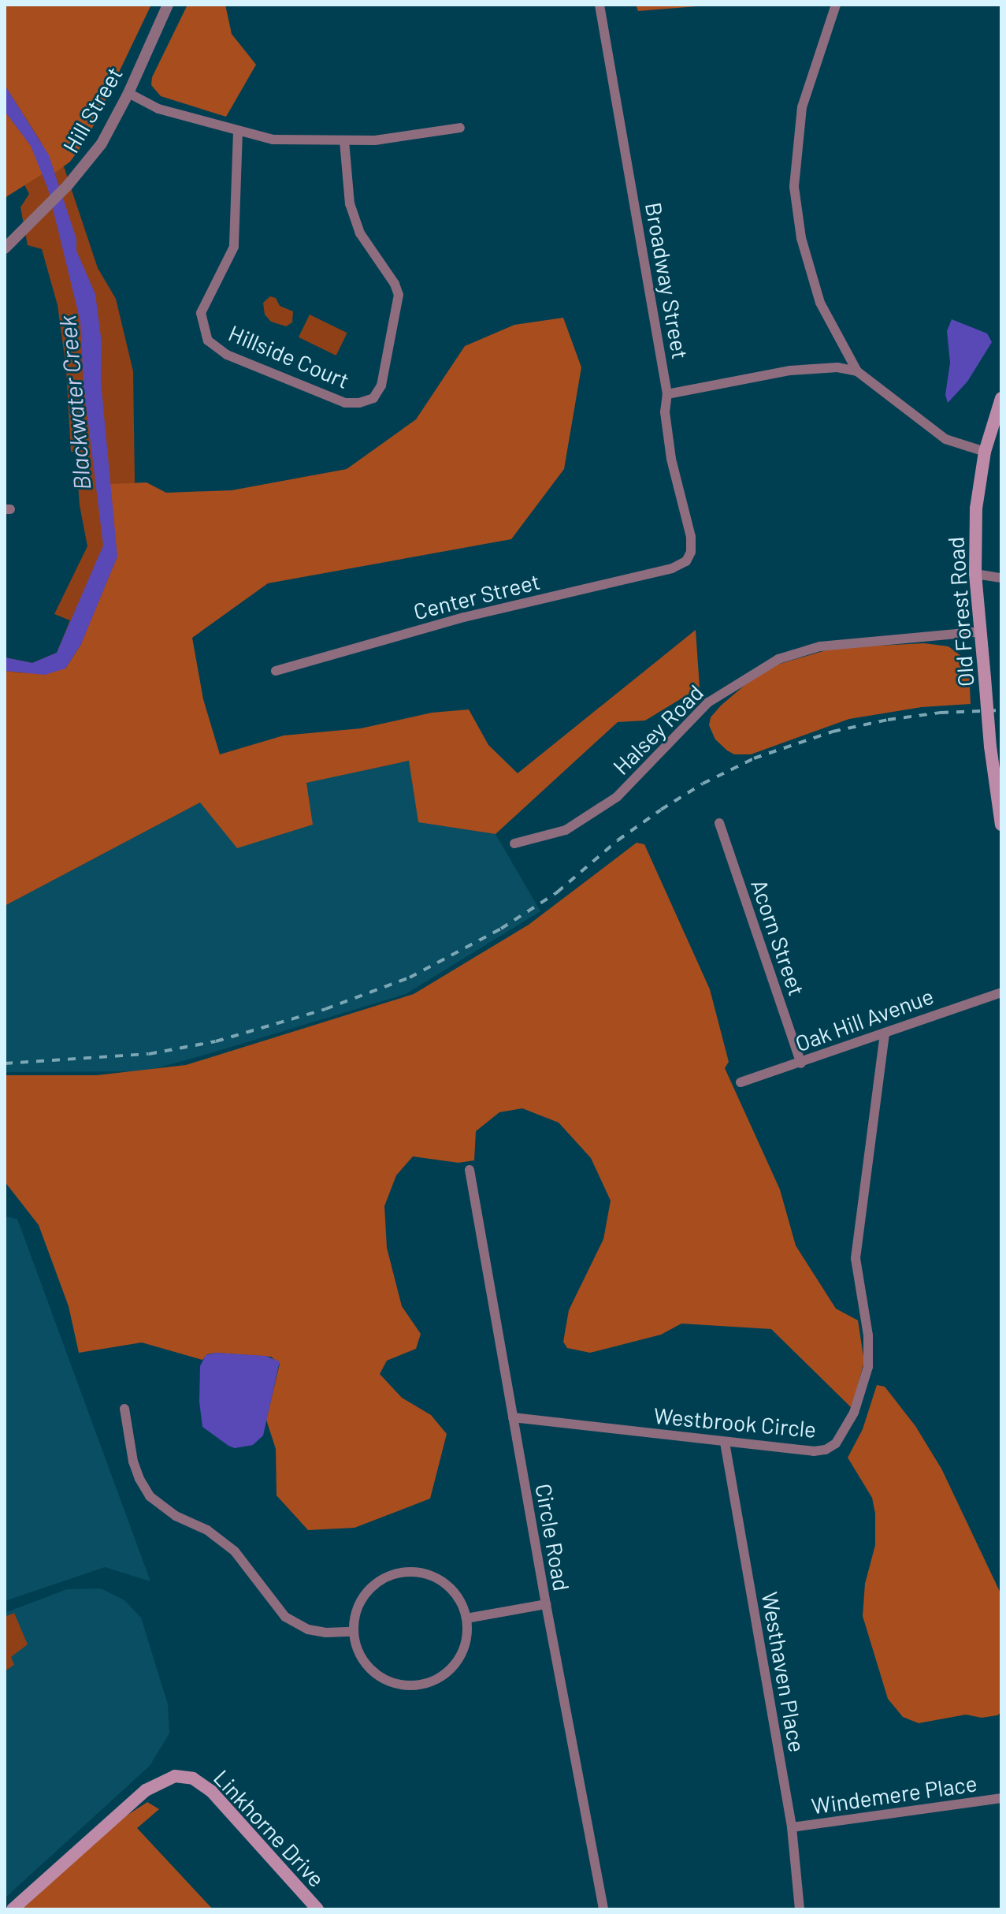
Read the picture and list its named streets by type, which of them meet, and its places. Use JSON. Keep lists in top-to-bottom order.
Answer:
{
  "streets": {
    "main road": ["Old Forest Road", "Linkhorne Drive"],
    "street": [
      "Hill Street",
      "Broadway Street",
      "Hillside Court",
      "Center Street",
      "Halsey Road",
      "Acorn Street",
      "Oak Hill Avenue",
      "Westbrook Circle",
      "Circle Road",
      "Westhaven Place",
      "Windemere Place"
    ]
  },
  "crossings": [
    ["Broadway Street", "Center Street"],
    ["Old Forest Road", "Halsey Road"],
    ["Acorn Street", "Oak Hill Avenue"],
    ["Oak Hill Avenue", "Westbrook Circle"],
    ["Westbrook Circle", "Circle Road"],
    ["Westbrook Circle", "Westhaven Place"],
    ["Westhaven Place", "Windemere Place"]
  ],
  "water": ["Blackwater Creek"]
}
